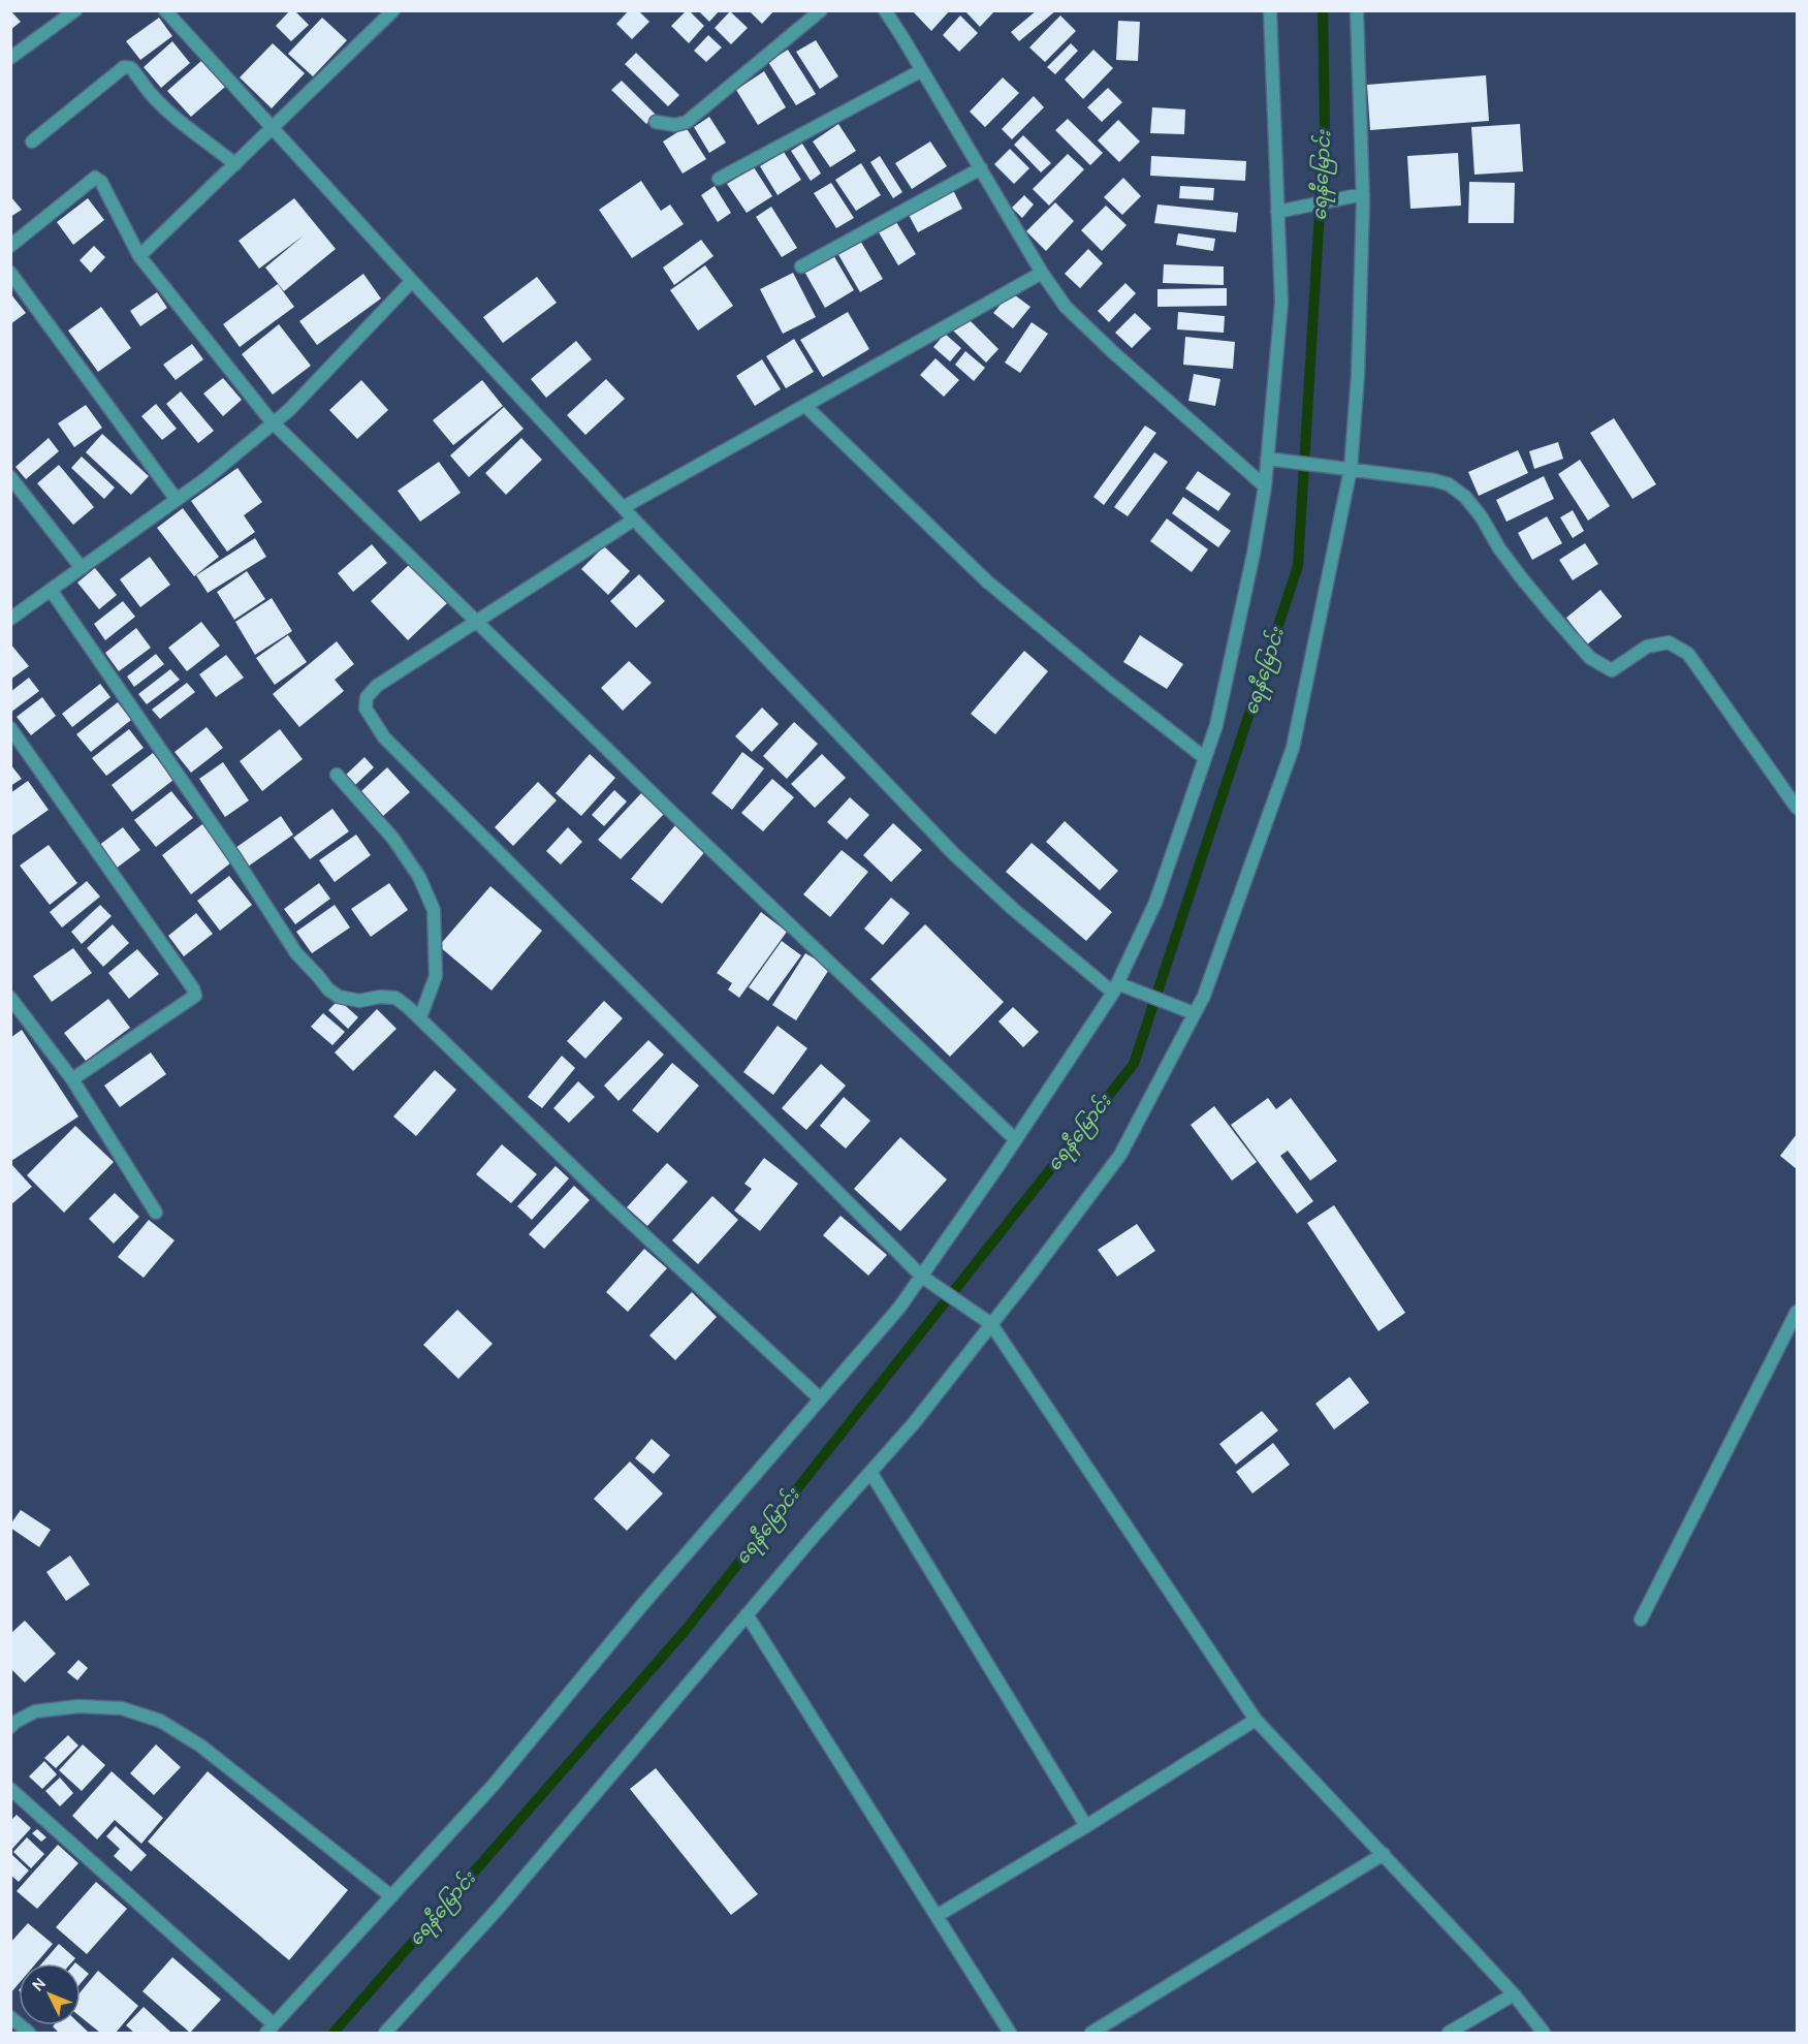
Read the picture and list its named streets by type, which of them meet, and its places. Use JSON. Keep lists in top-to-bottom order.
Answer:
{
  "water": ["ရေနီမြောင်း"],
  "north": "top left"
}
